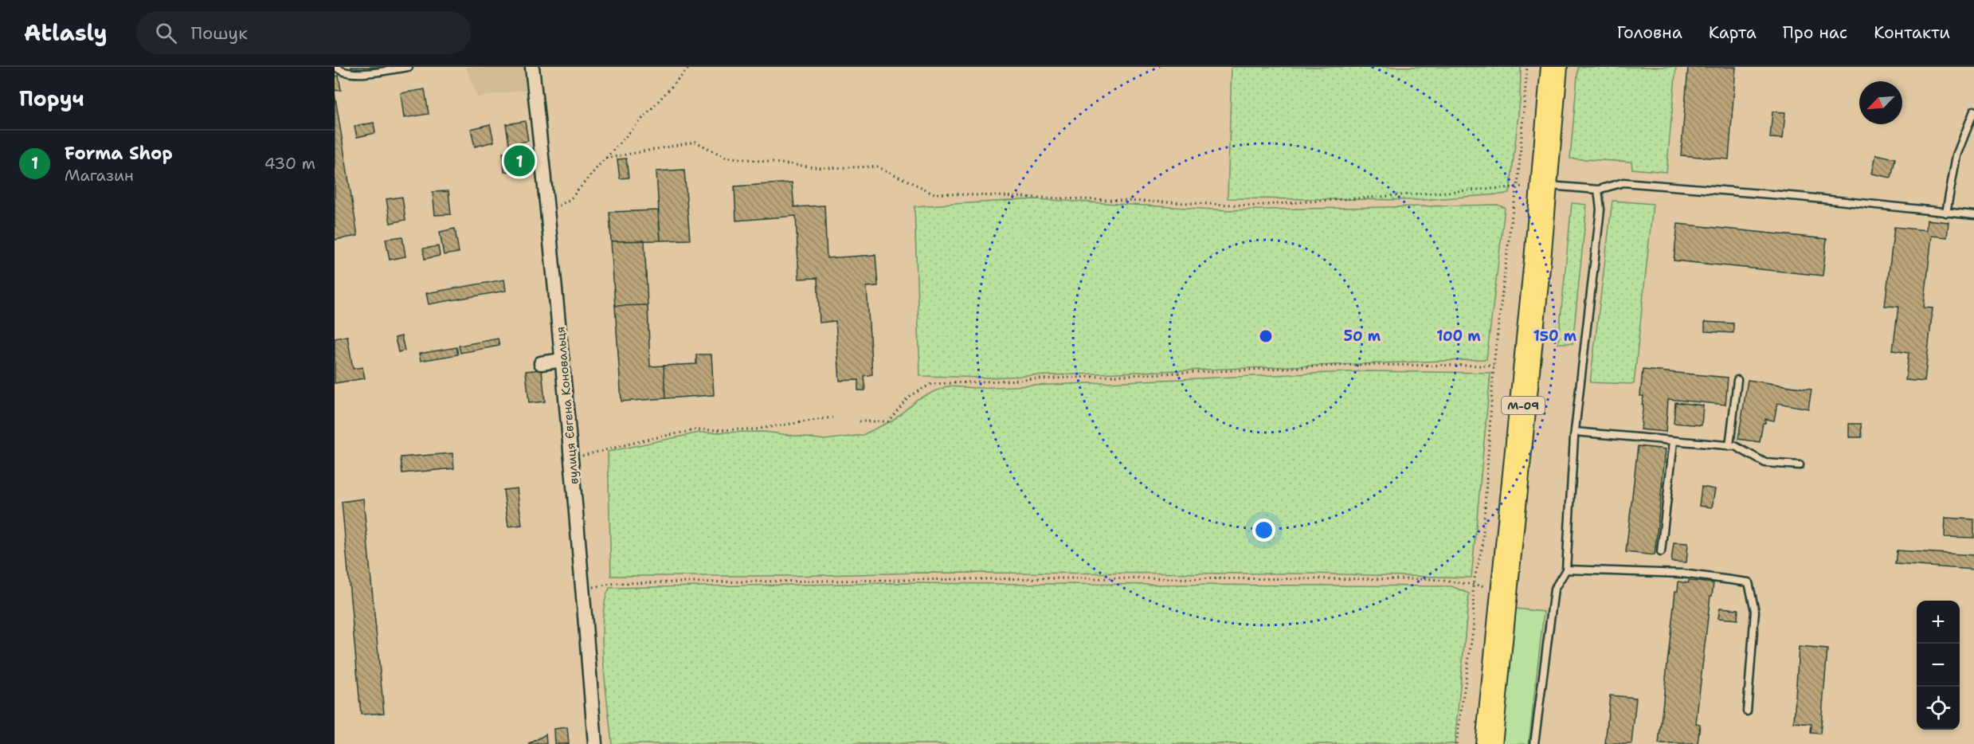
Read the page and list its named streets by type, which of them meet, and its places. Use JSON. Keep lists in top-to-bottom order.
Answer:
{
  "streets": {
    "highway": ["М-09"],
    "street": ["вулиця Євгена Коновальця"]
  },
  "north": "bottom left",
  "page": {
    "header": "Atlasly",
    "search": "Пошук",
    "nav": [
      "Головна",
      "Карта",
      "Про нас",
      "Контакти"
    ],
    "heading": "Поруч",
    "list": [
      {
        "mark": "1",
        "name": "Forma Shop",
        "note": "Магазин",
        "value": "430 m"
      }
    ],
    "pins": "1",
    "map_buttons": ["+", "−"]
  },
  "rings": ["50 m", "100 m", "150 m"]
}
